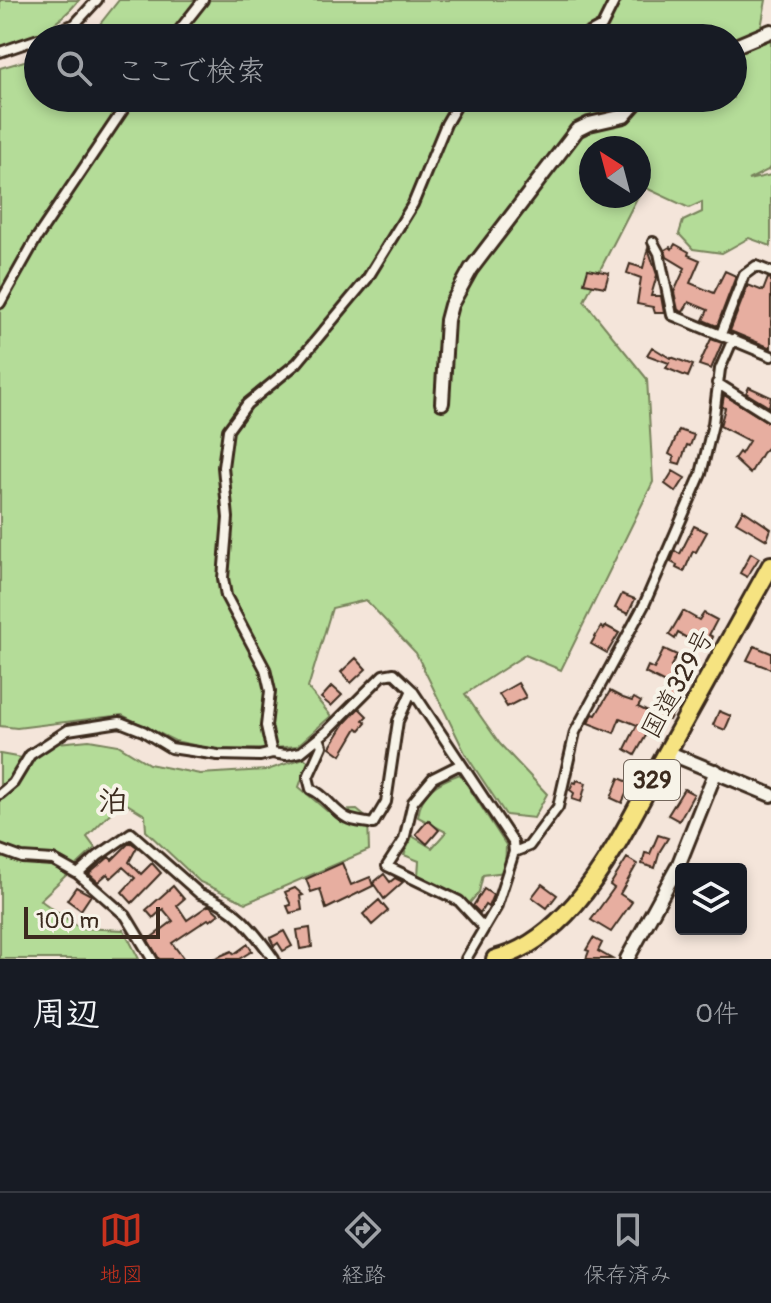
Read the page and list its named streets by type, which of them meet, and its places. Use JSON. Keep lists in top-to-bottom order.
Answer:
{
  "streets": {
    "highway": ["国道329号", "329"]
  },
  "districts": ["泊"],
  "scale_bar": "100 m",
  "north": "top left",
  "page": {
    "search": "ここで検索",
    "scale": "100 m",
    "heading": ["周辺", "0件"],
    "nav": ["地図", "経路", "保存済み"]
  }
}
